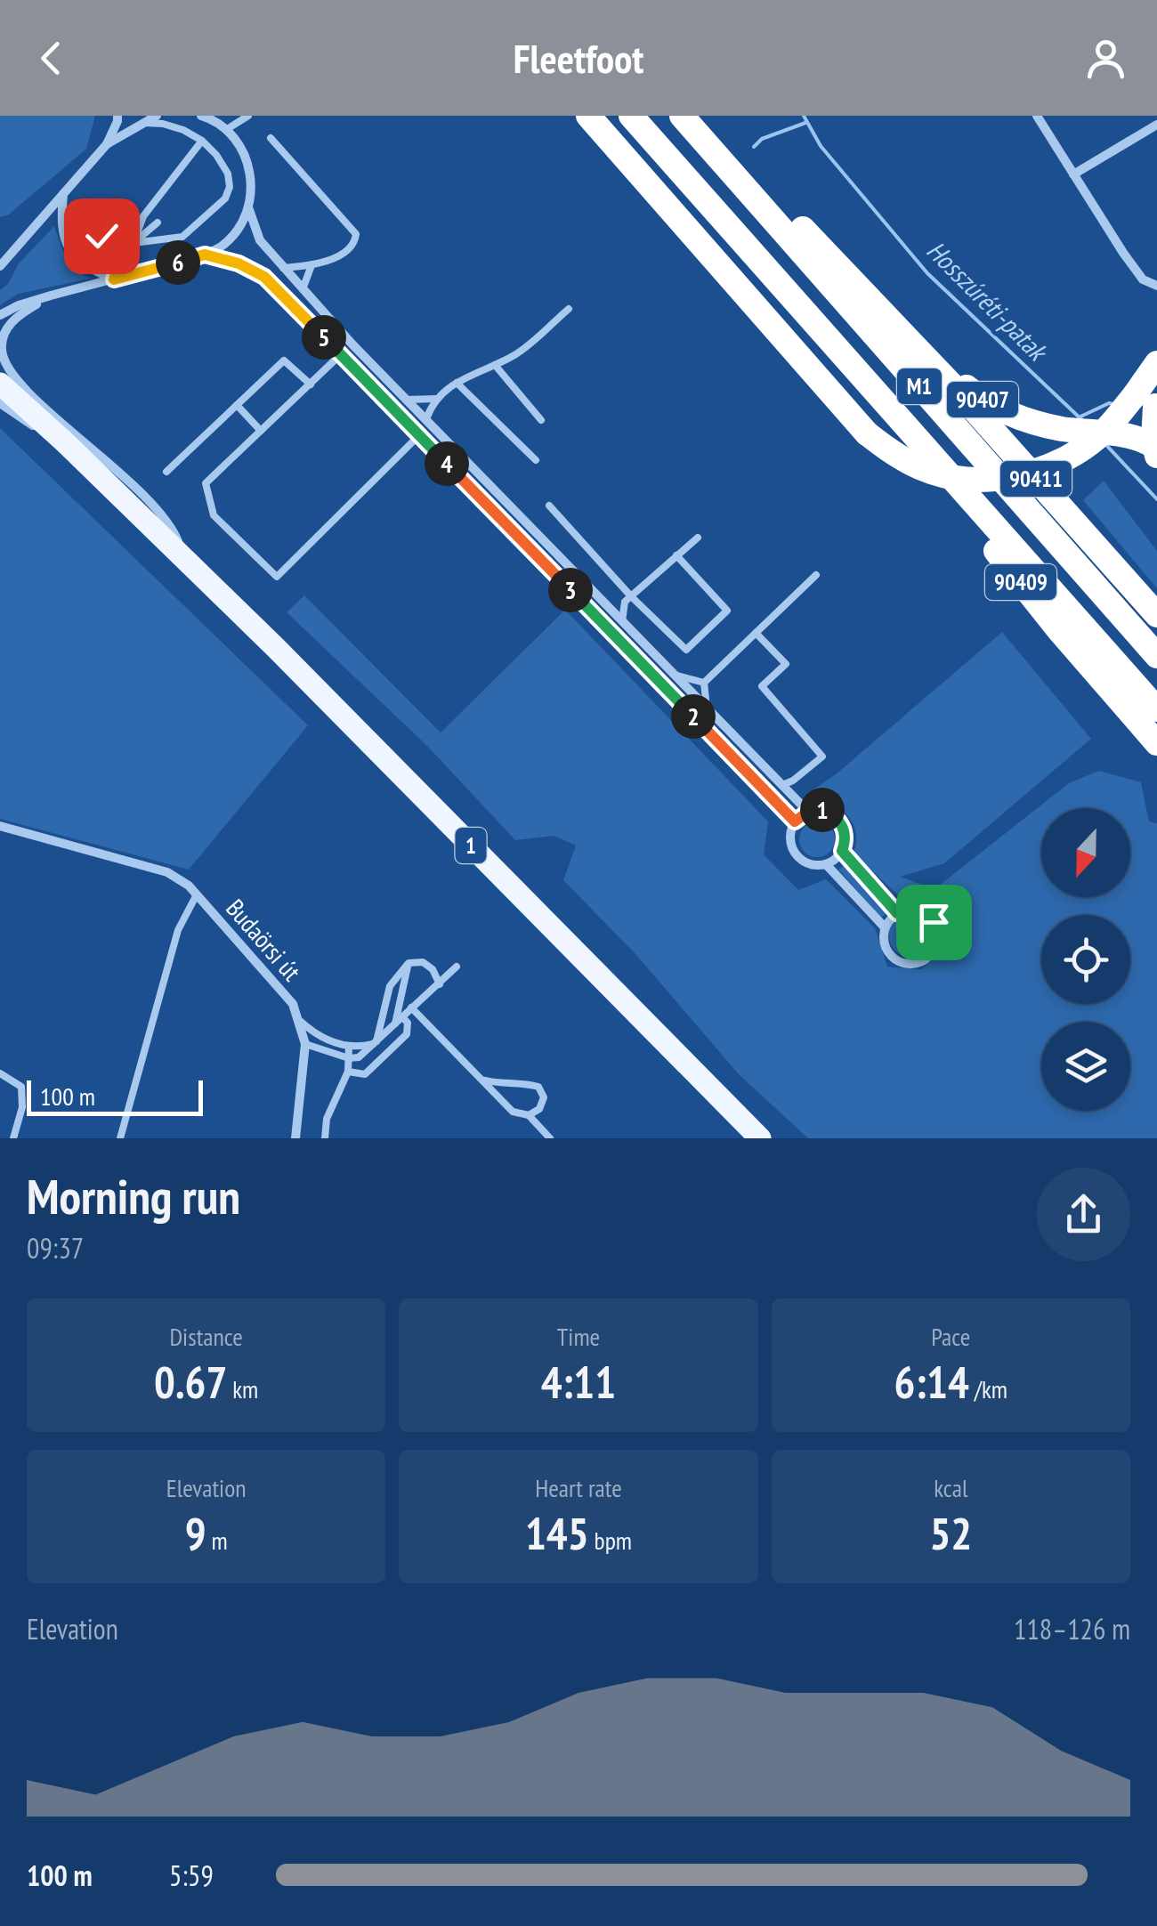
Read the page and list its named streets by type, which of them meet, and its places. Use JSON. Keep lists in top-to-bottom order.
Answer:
{
  "streets": {
    "highway": [
      "M1",
      "90407",
      "90411",
      "90409"
    ],
    "main road": ["1"],
    "street": ["Budaörsi út"]
  },
  "crossings": [
    ["M1", "90411"],
    ["M1", "90409"],
    ["90407", "90411"]
  ],
  "water": ["Hosszúréti-patak"],
  "scale_bar": "100 m",
  "north": "bottom",
  "page": {
    "header": "Fleetfoot",
    "pins": [
      "6",
      "5",
      "4",
      "3",
      "2",
      "1"
    ],
    "scale": "100 m",
    "heading": ["Morning run", "09:37"],
    "stats": [
      ["Distance", "0.67 km"],
      ["Time", "4:11"],
      ["Pace", "6:14 /km"],
      ["Elevation", "9 m"],
      ["Heart rate", "145 bpm"],
      ["kcal", "52"]
    ],
    "chart": ["Elevation", "118–126 m"],
    "list": [
      {
        "name": "100 m",
        "note": "5:59"
      }
    ]
  }
}
